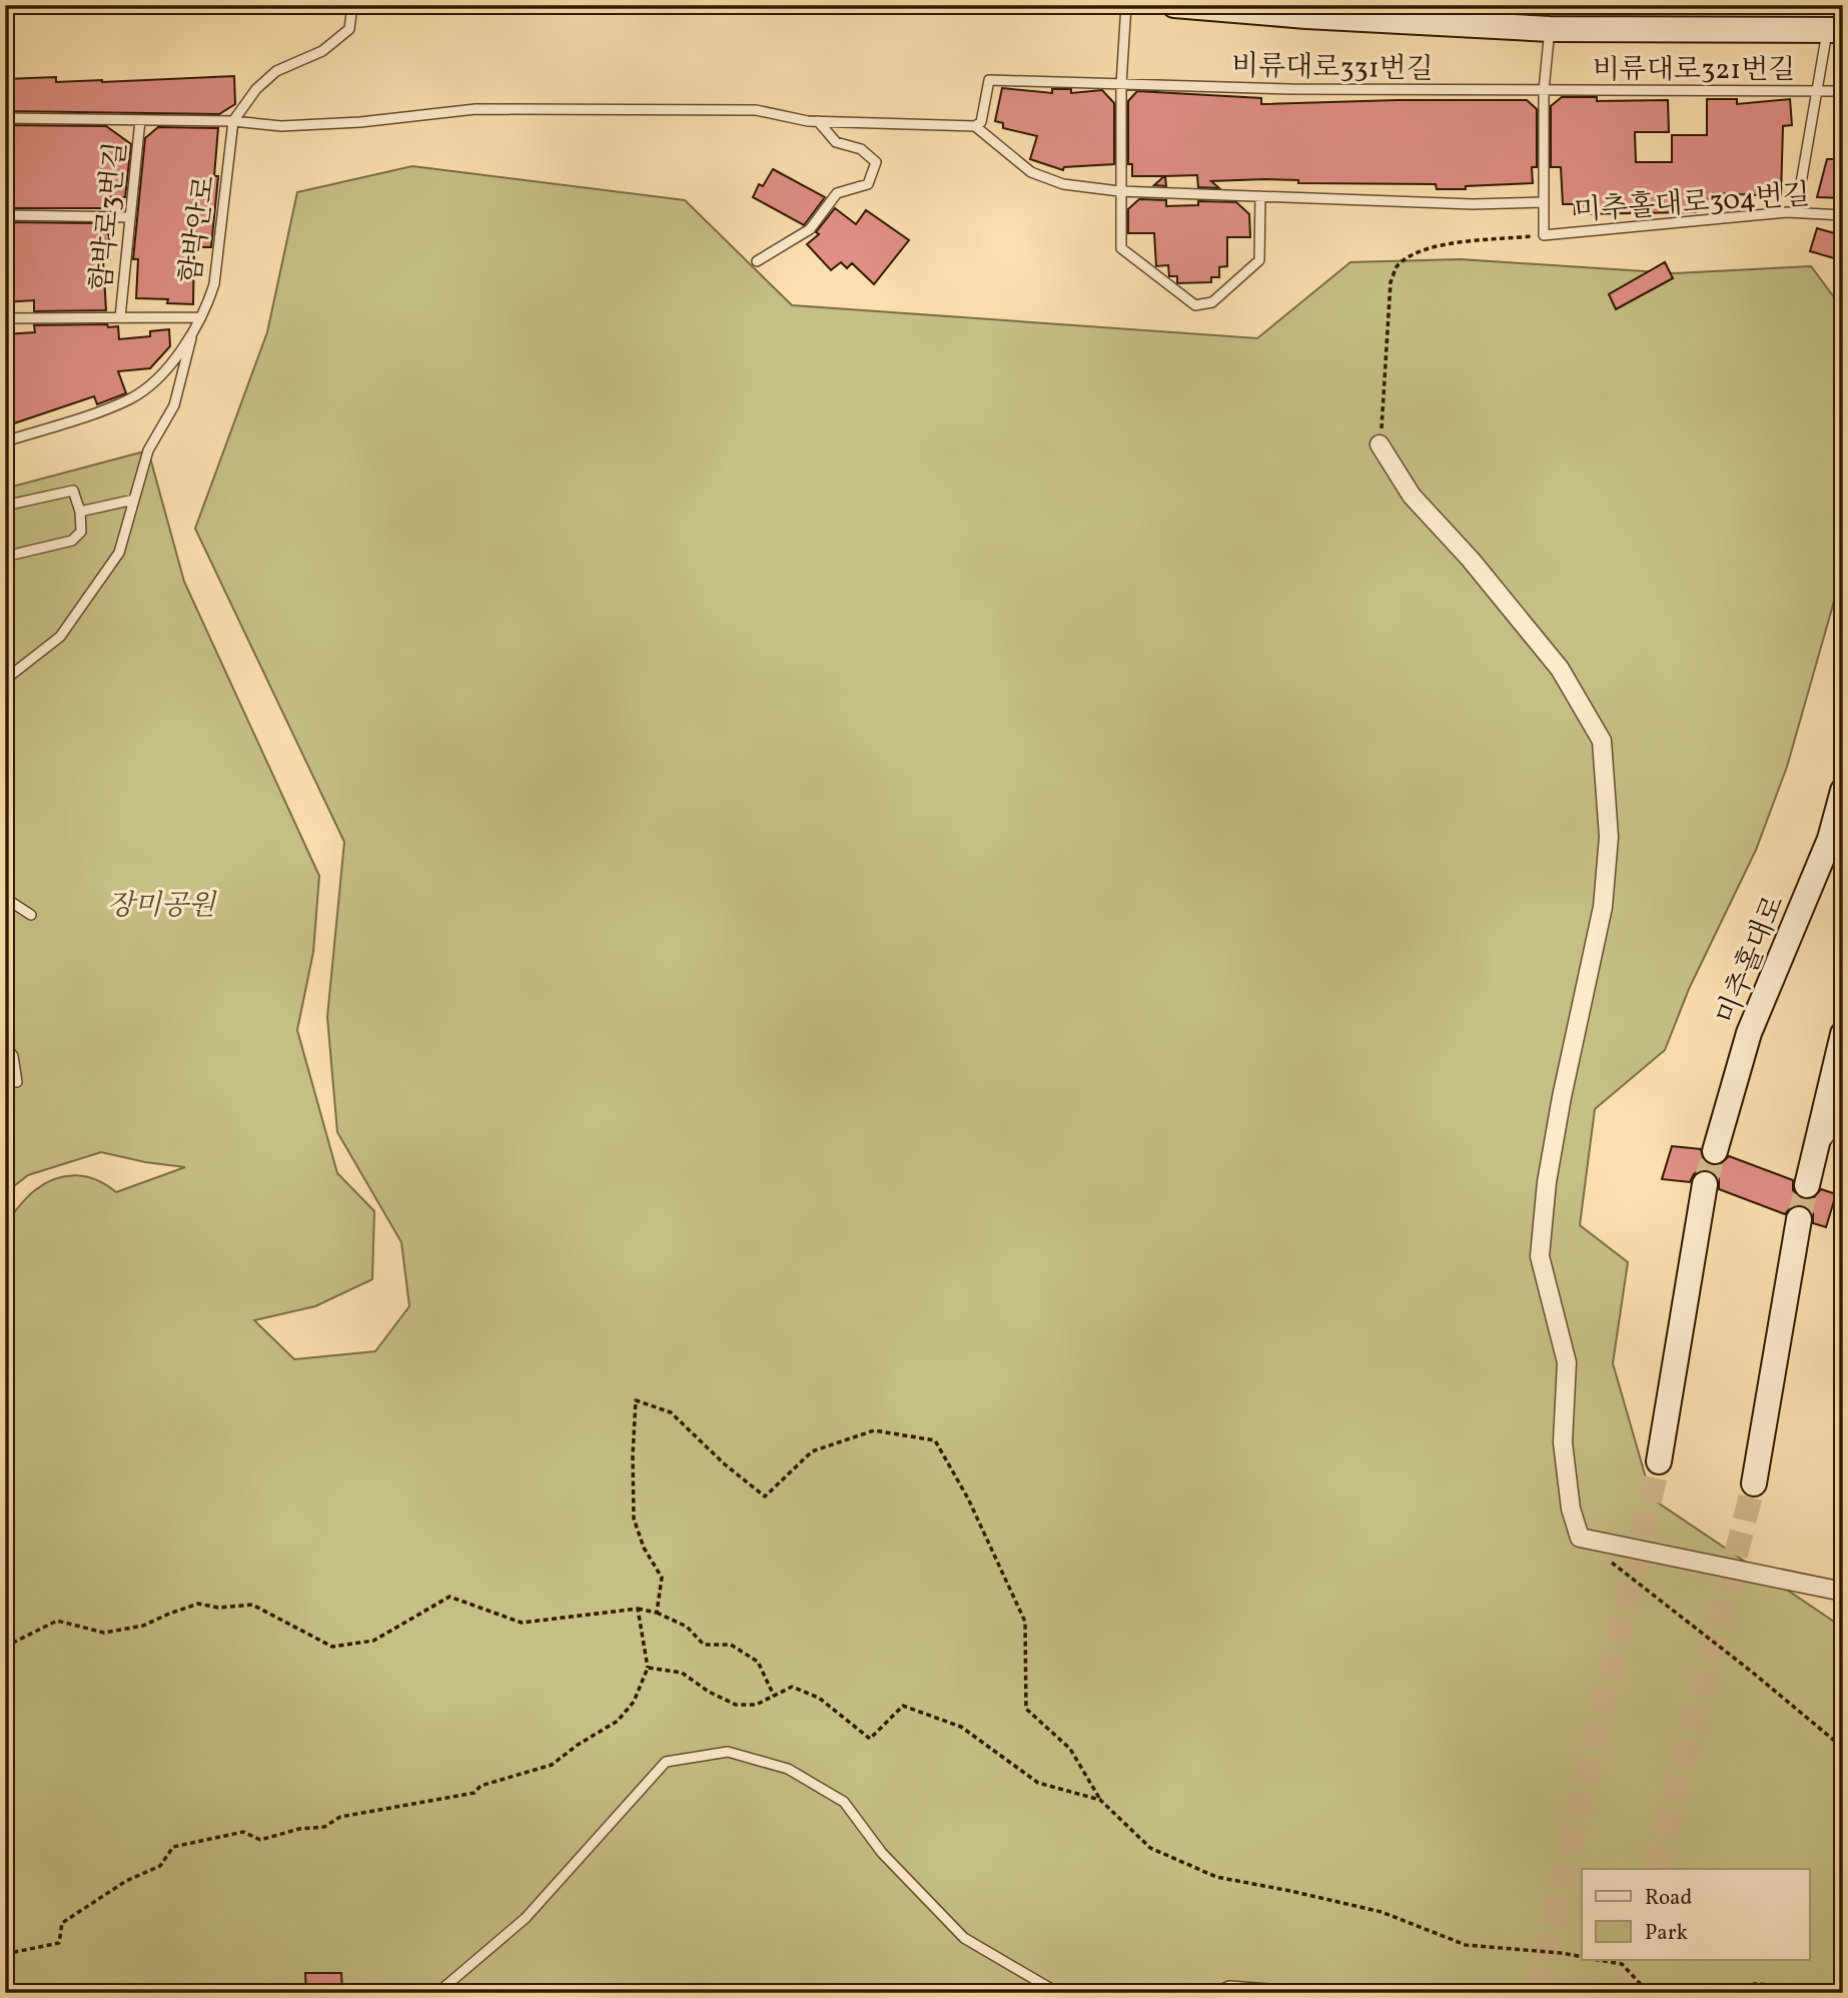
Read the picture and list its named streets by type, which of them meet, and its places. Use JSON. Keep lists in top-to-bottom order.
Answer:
{
  "streets": {
    "main road": ["미추홀대로"],
    "lane": [
      "비류대로331번길",
      "비류대로321번길",
      "미추홀대로304번길",
      "함박로3번길",
      "함박안로"
    ]
  },
  "crossings": [
    ["비류대로331번길", "비류대로321번길"],
    ["비류대로331번길", "함박로3번길"],
    ["함박로3번길", "함박안로"]
  ],
  "parks": ["장미공원"],
  "legend": ["Road", "Park"]
}
